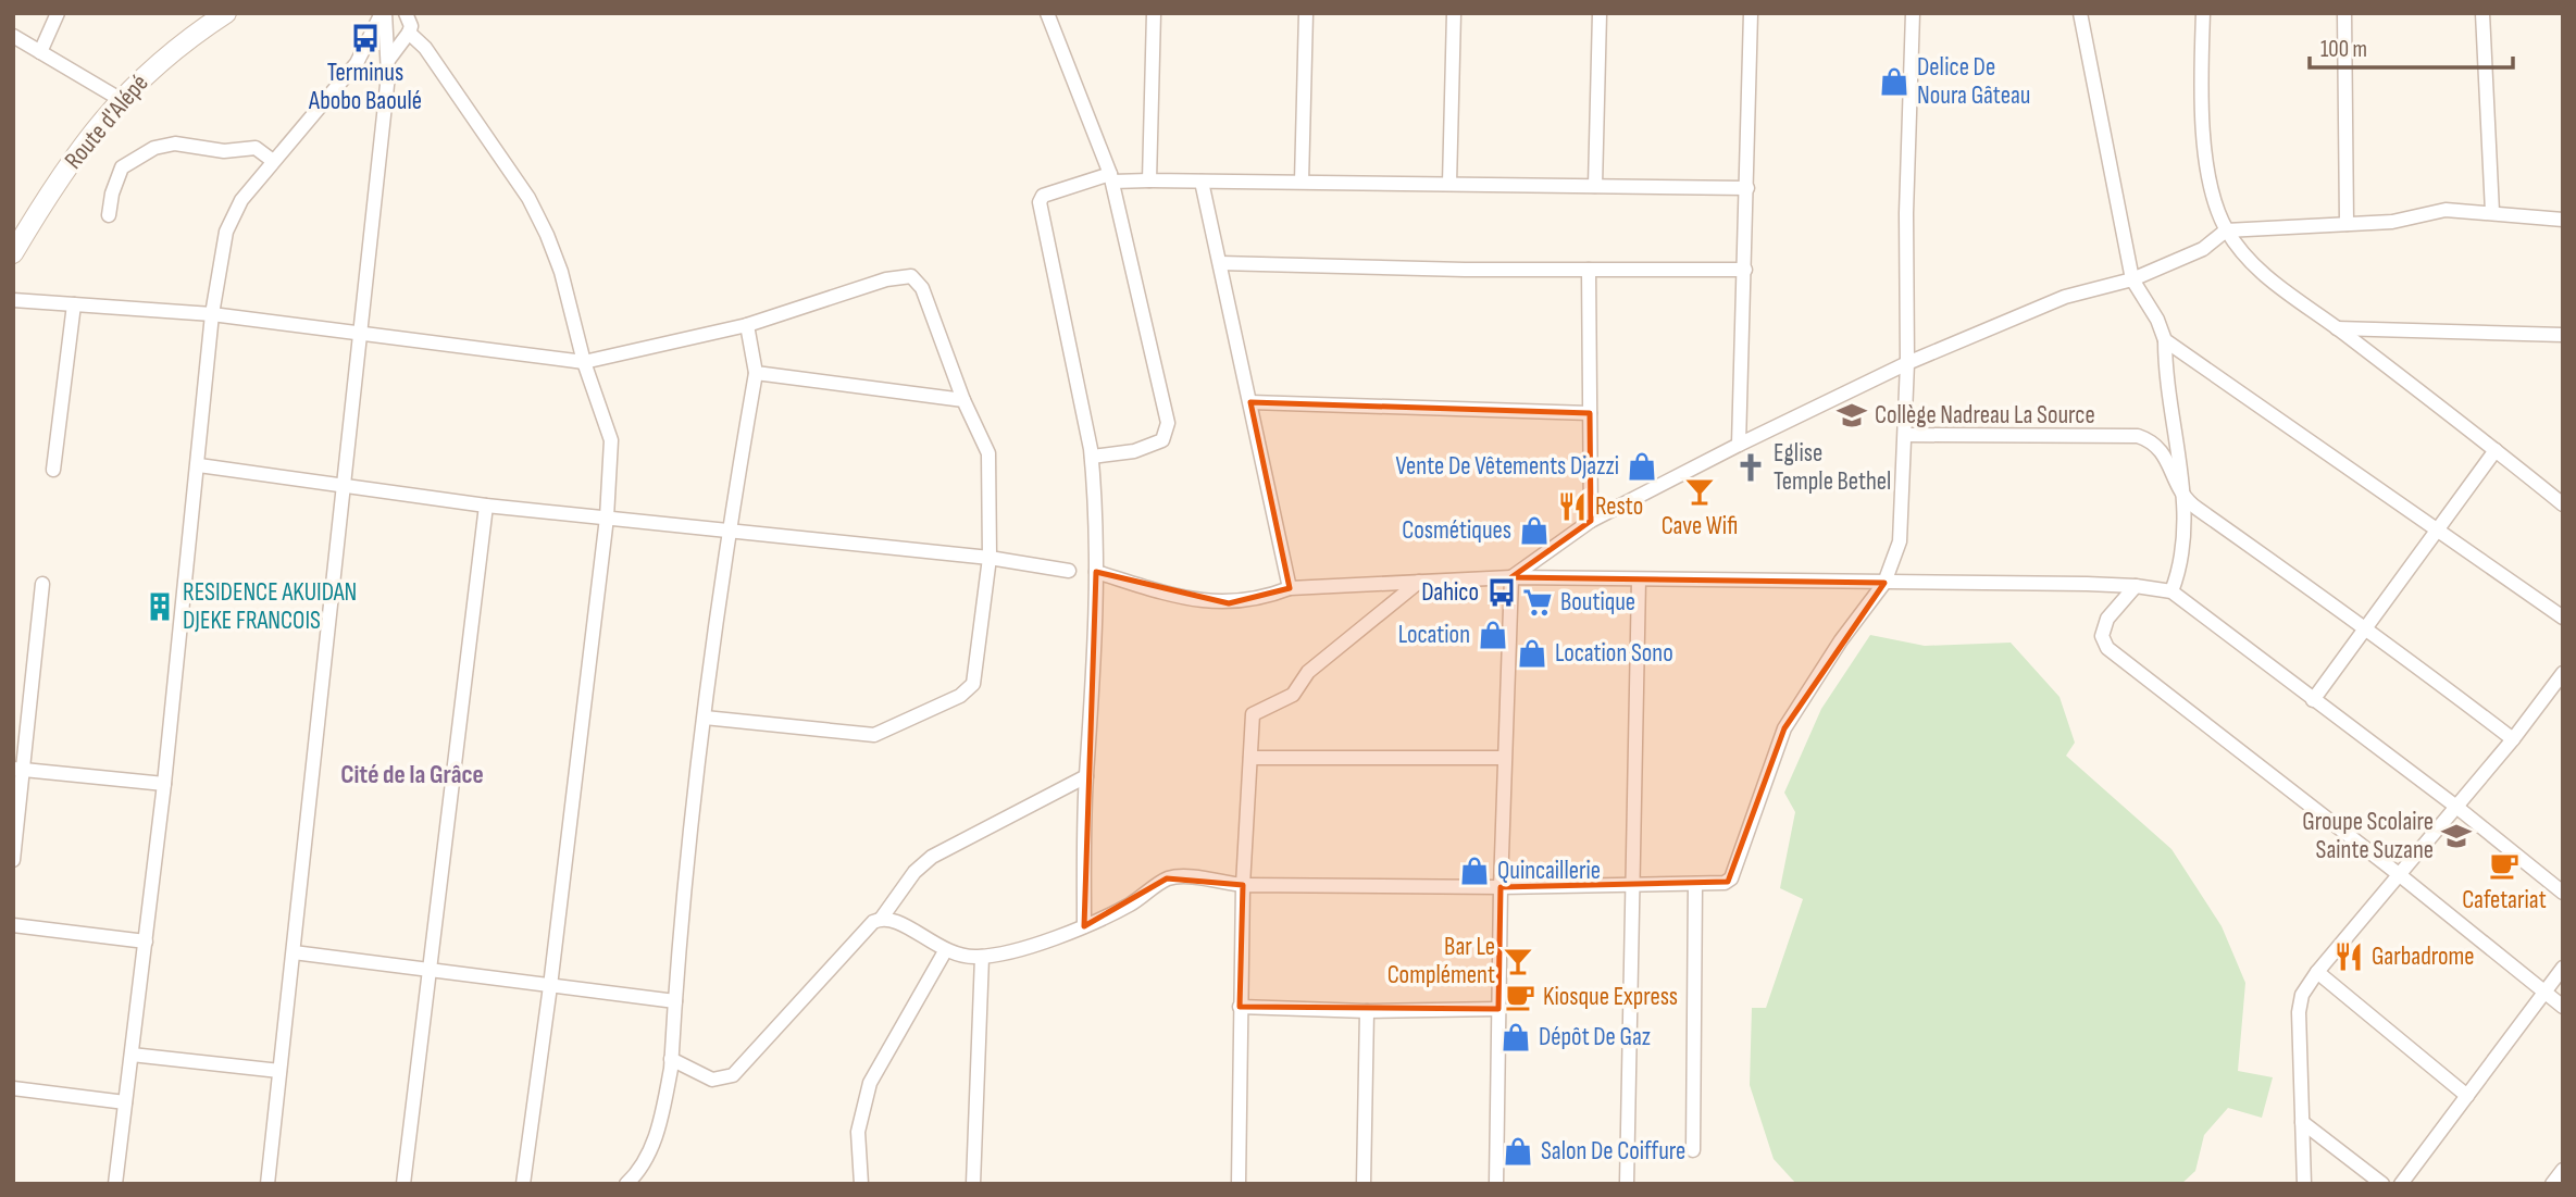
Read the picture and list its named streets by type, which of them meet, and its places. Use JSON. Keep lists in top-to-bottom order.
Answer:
{
  "streets": {
    "main road": ["Route d'Alépé"]
  },
  "districts": ["Cité de la Grâce"],
  "places": {
    "bus stop": ["Terminus Abobo Baoulé", "Dahico"],
    "shop": [
      "Delice De Noura Gâteau",
      "Vente De Vêtements Djazzi",
      "Cosmétiques",
      "Location",
      "Location Sono",
      "Quincaillerie",
      "Dépôt De Gaz",
      "Salon De Coiffure"
    ],
    "school or university": ["Collège Nadreau La Source", "Groupe Scolaire Sainte Suzane"],
    "church": ["Eglise Temple Bethel"],
    "bar": ["Cave Wifi", "Bar Le Complément"],
    "restaurant": ["Resto", "Garbadrome"],
    "supermarket": ["Boutique"],
    "building": ["RESIDENCE AKUIDAN DJEKE FRANCOIS"],
    "cafe": ["Cafetariat", "Kiosque Express"]
  },
  "scale_bar": "100 m"
}
